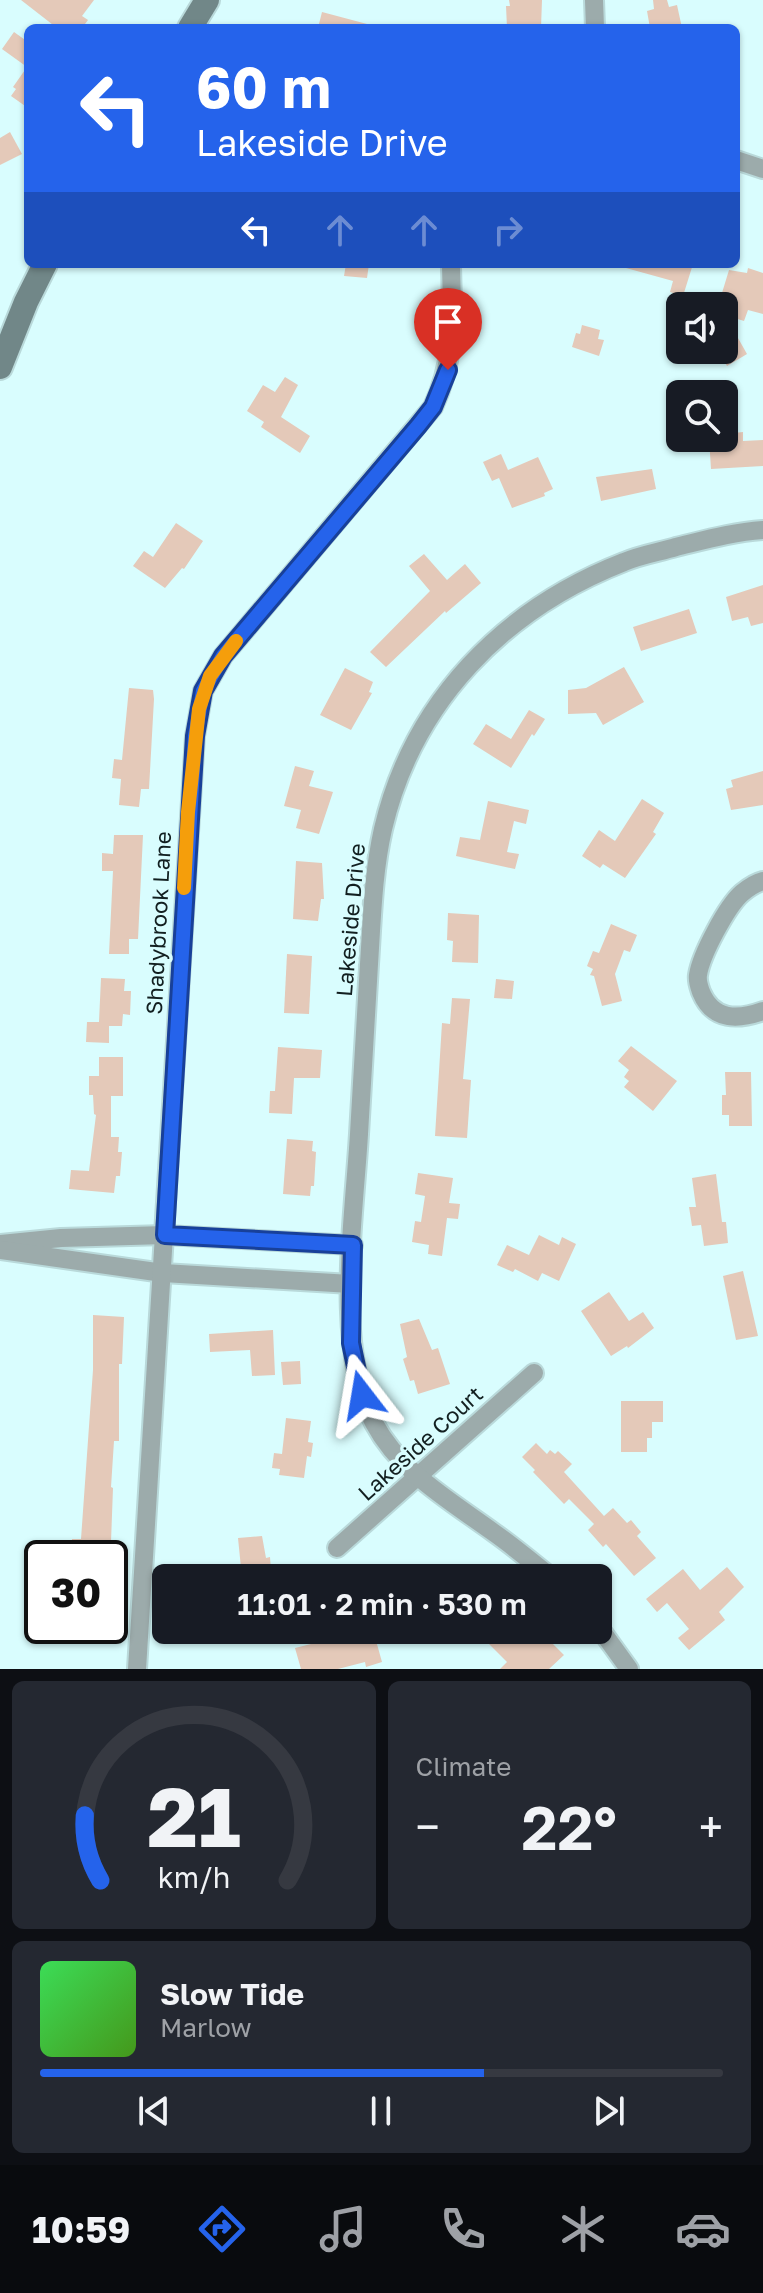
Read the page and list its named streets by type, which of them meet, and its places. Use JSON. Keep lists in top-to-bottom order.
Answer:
{
  "streets": {
    "street": ["Lakeside Drive", "Shadybrook Lane", "Lakeside Court"]
  },
  "crossings": [
    ["Lakeside Drive", "Lakeside Court"]
  ],
  "page": {
    "turn": ["60 m", "Lakeside Drive"],
    "limit": "30",
    "trip": "11:01 · 2 min · 530 m",
    "tile": "Climate",
    "heat": ["−", "22°", "+"],
    "song": ["Slow Tide", "Marlow"],
    "tabs": "10:59",
    "gauge": ["21", "km/h"]
  }
}
